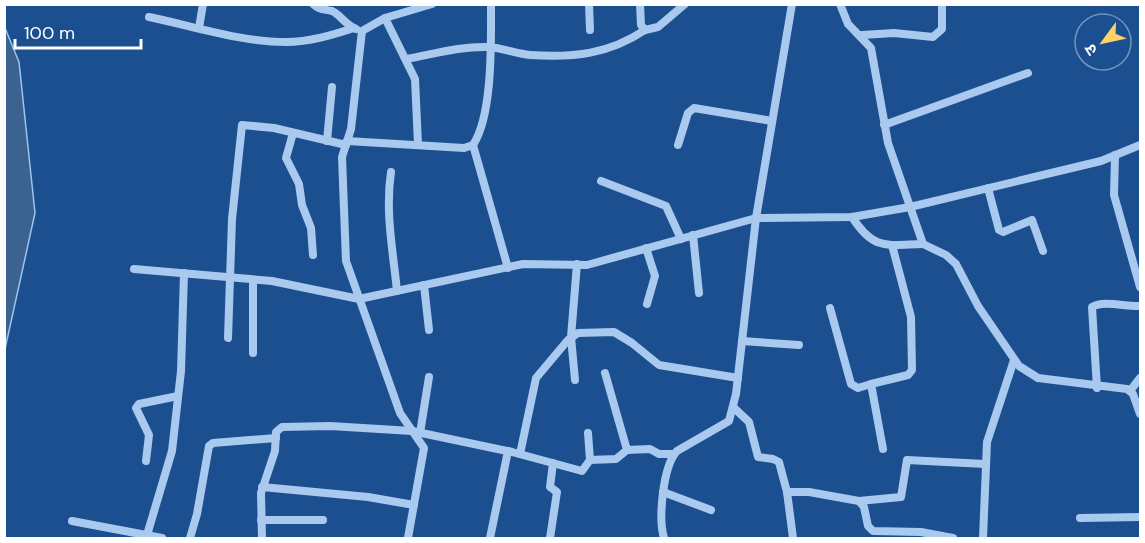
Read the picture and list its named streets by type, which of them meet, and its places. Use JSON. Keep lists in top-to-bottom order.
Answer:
{
  "scale_bar": "100 m",
  "north": "bottom left"
}
